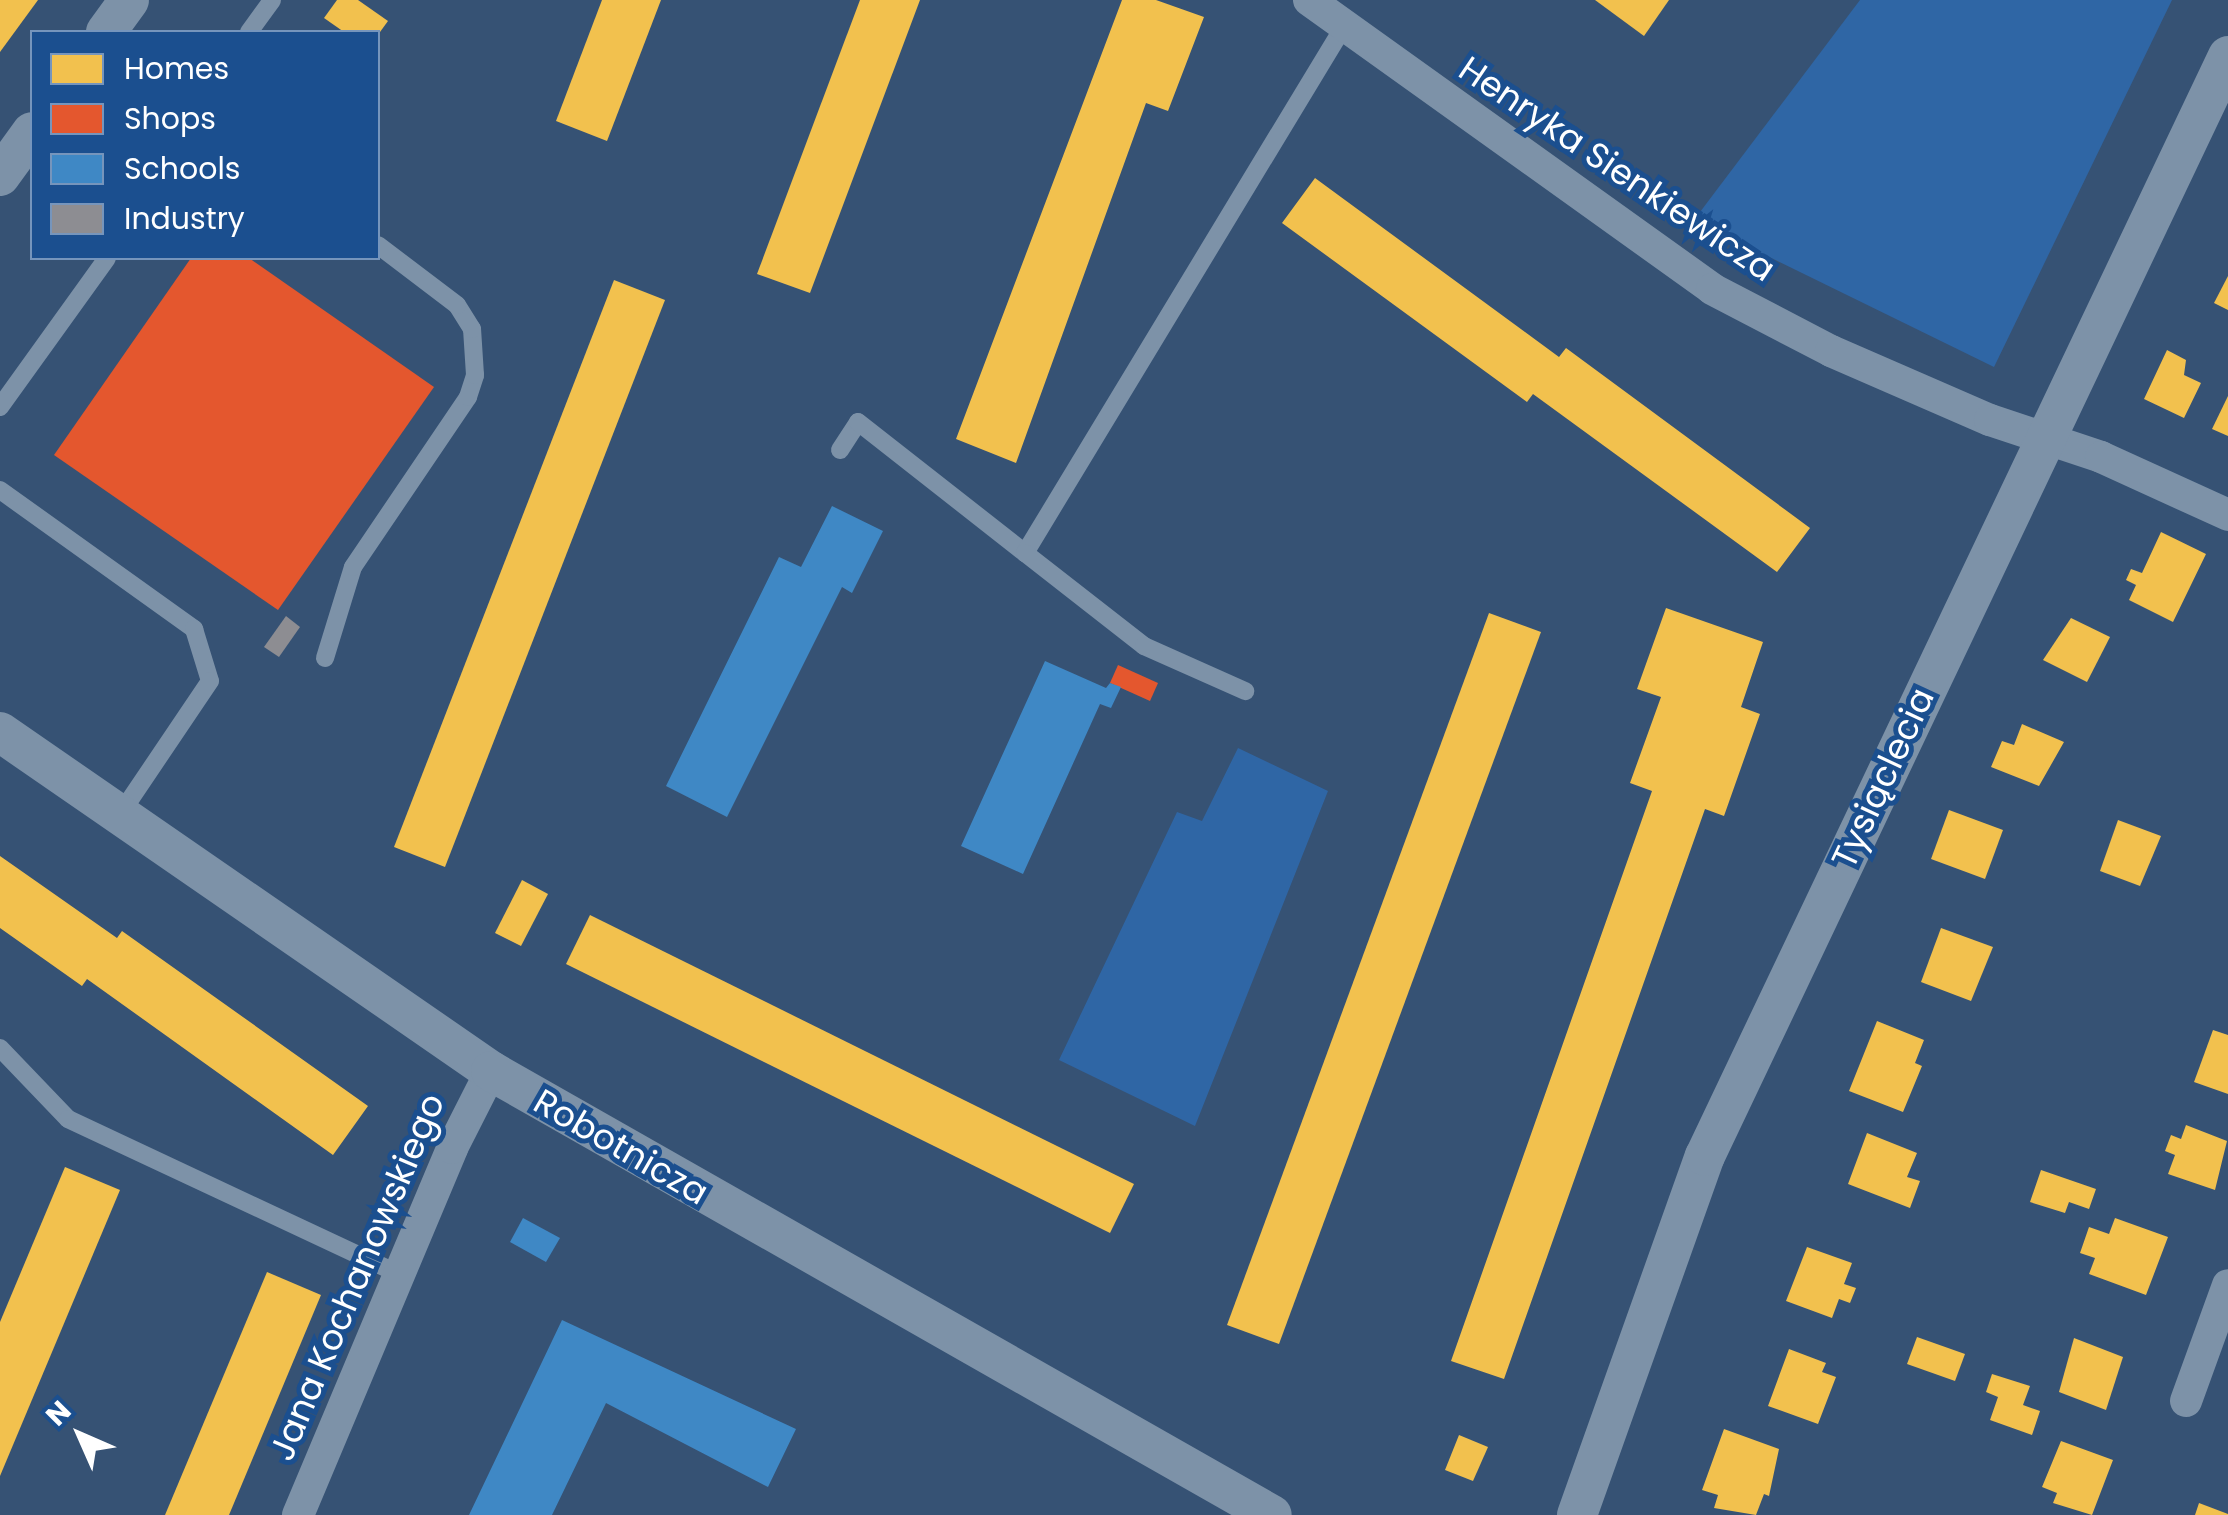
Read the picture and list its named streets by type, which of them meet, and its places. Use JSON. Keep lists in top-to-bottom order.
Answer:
{
  "streets": {
    "street": [
      "Henryka Sienkiewicza",
      "Tysiąclecia",
      "Robotnicza",
      "Jana Kochanowskiego"
    ]
  },
  "crossings": [
    ["Henryka Sienkiewicza", "Tysiąclecia"],
    ["Robotnicza", "Jana Kochanowskiego"]
  ],
  "legend": [
    "Homes",
    "Shops",
    "Schools",
    "Industry"
  ],
  "north": "top left"
}
